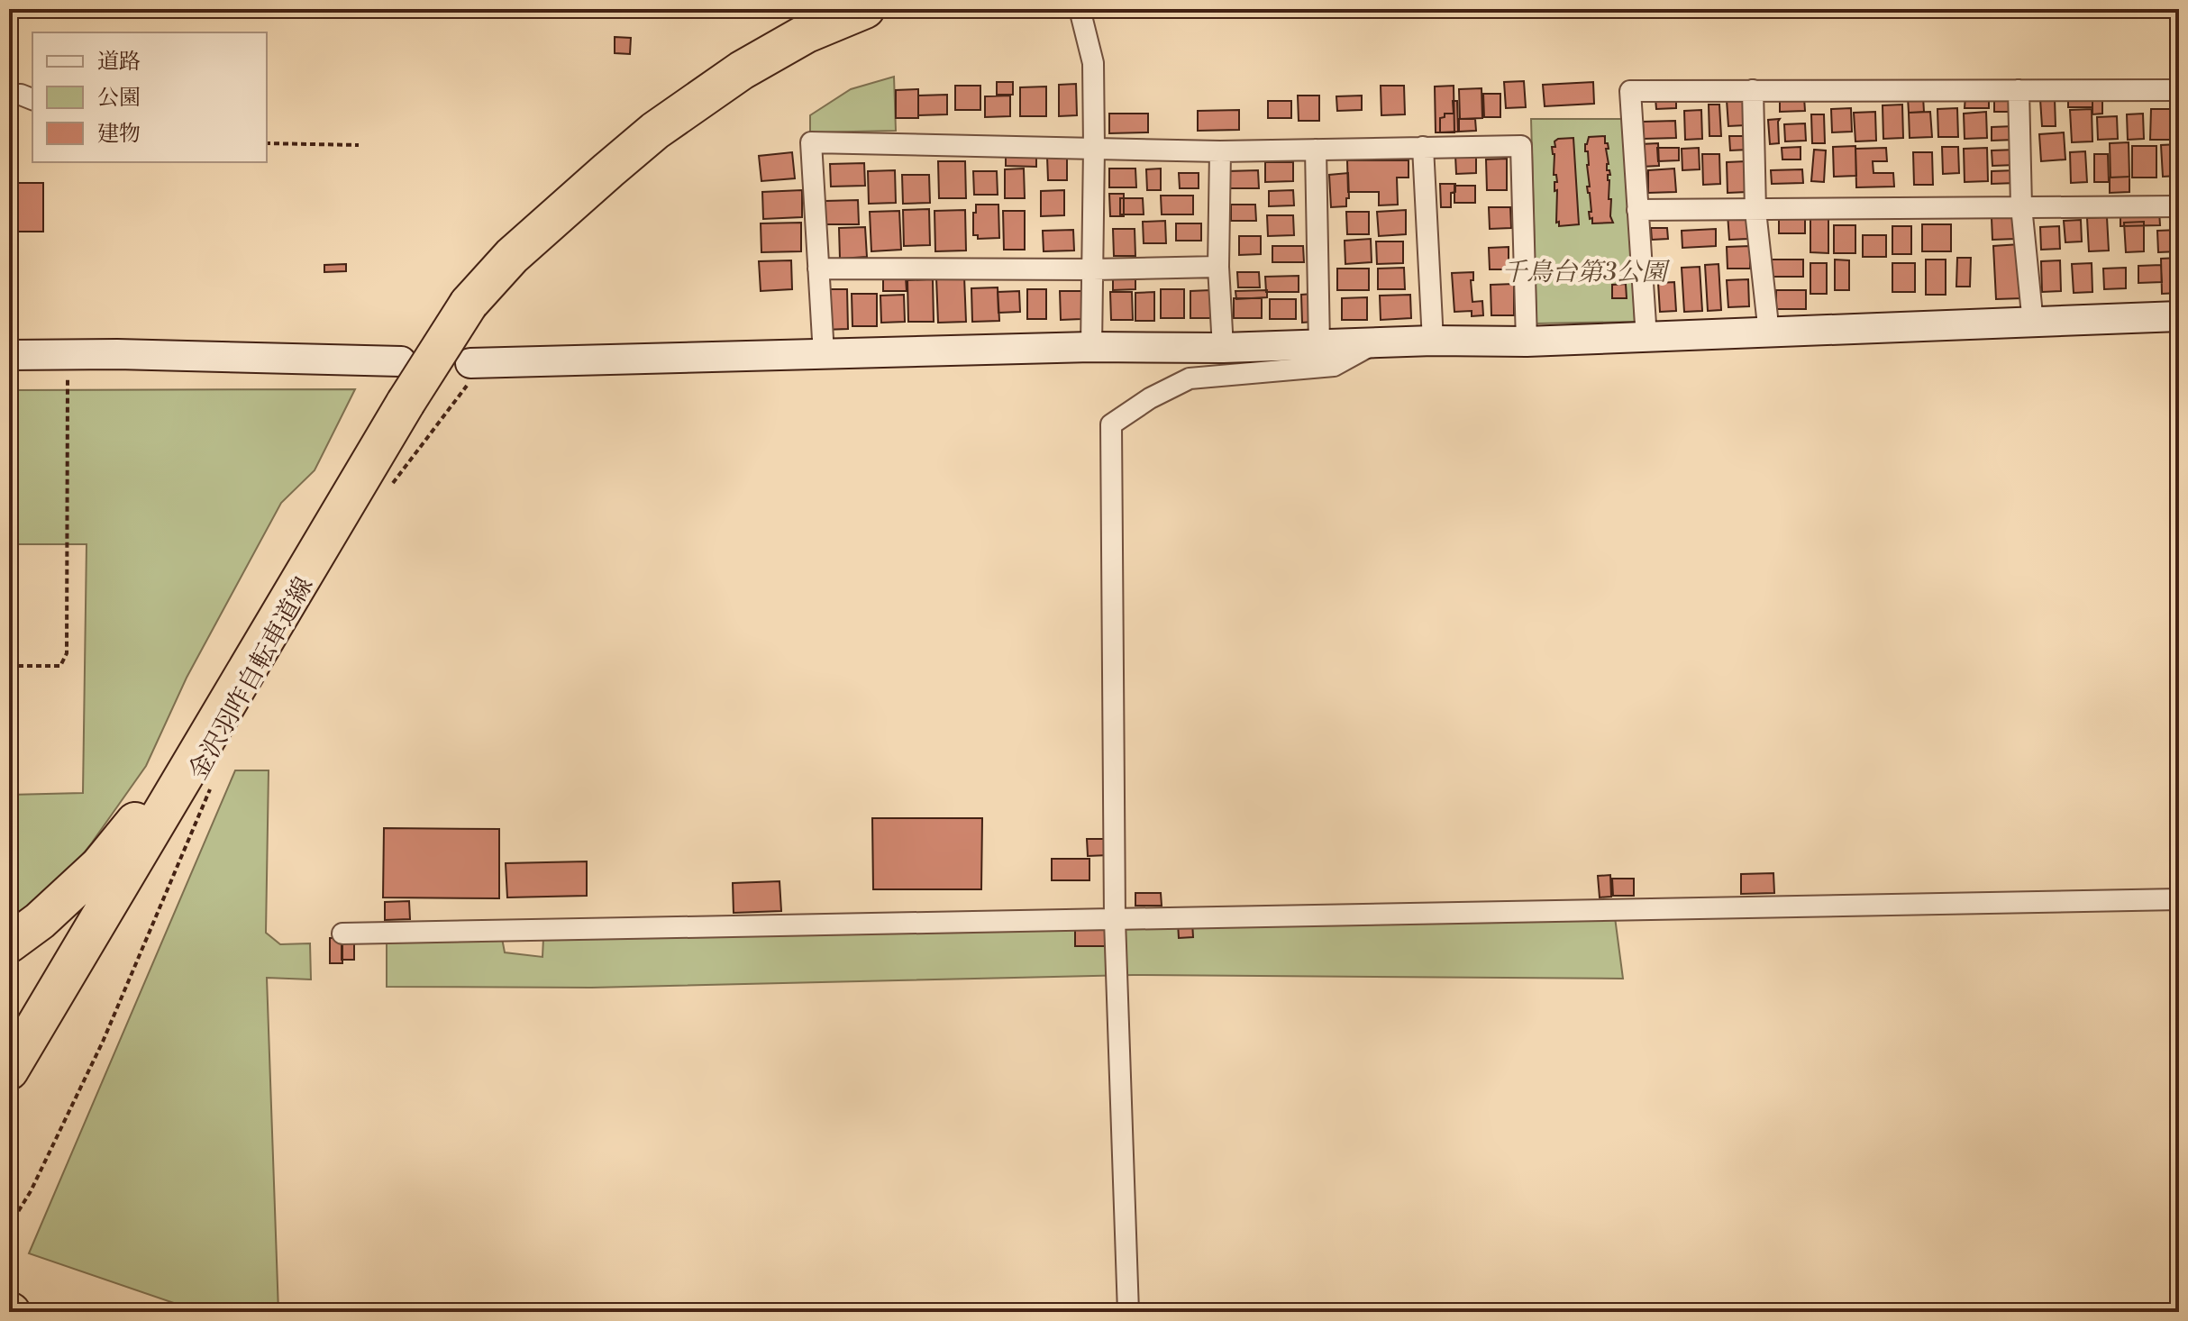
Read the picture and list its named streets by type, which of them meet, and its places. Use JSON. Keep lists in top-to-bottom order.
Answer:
{
  "streets": {
    "path": ["金沢羽咋自転車道線"]
  },
  "parks": ["千鳥台第3公園"],
  "legend": ["道路", "公園", "建物"]
}
